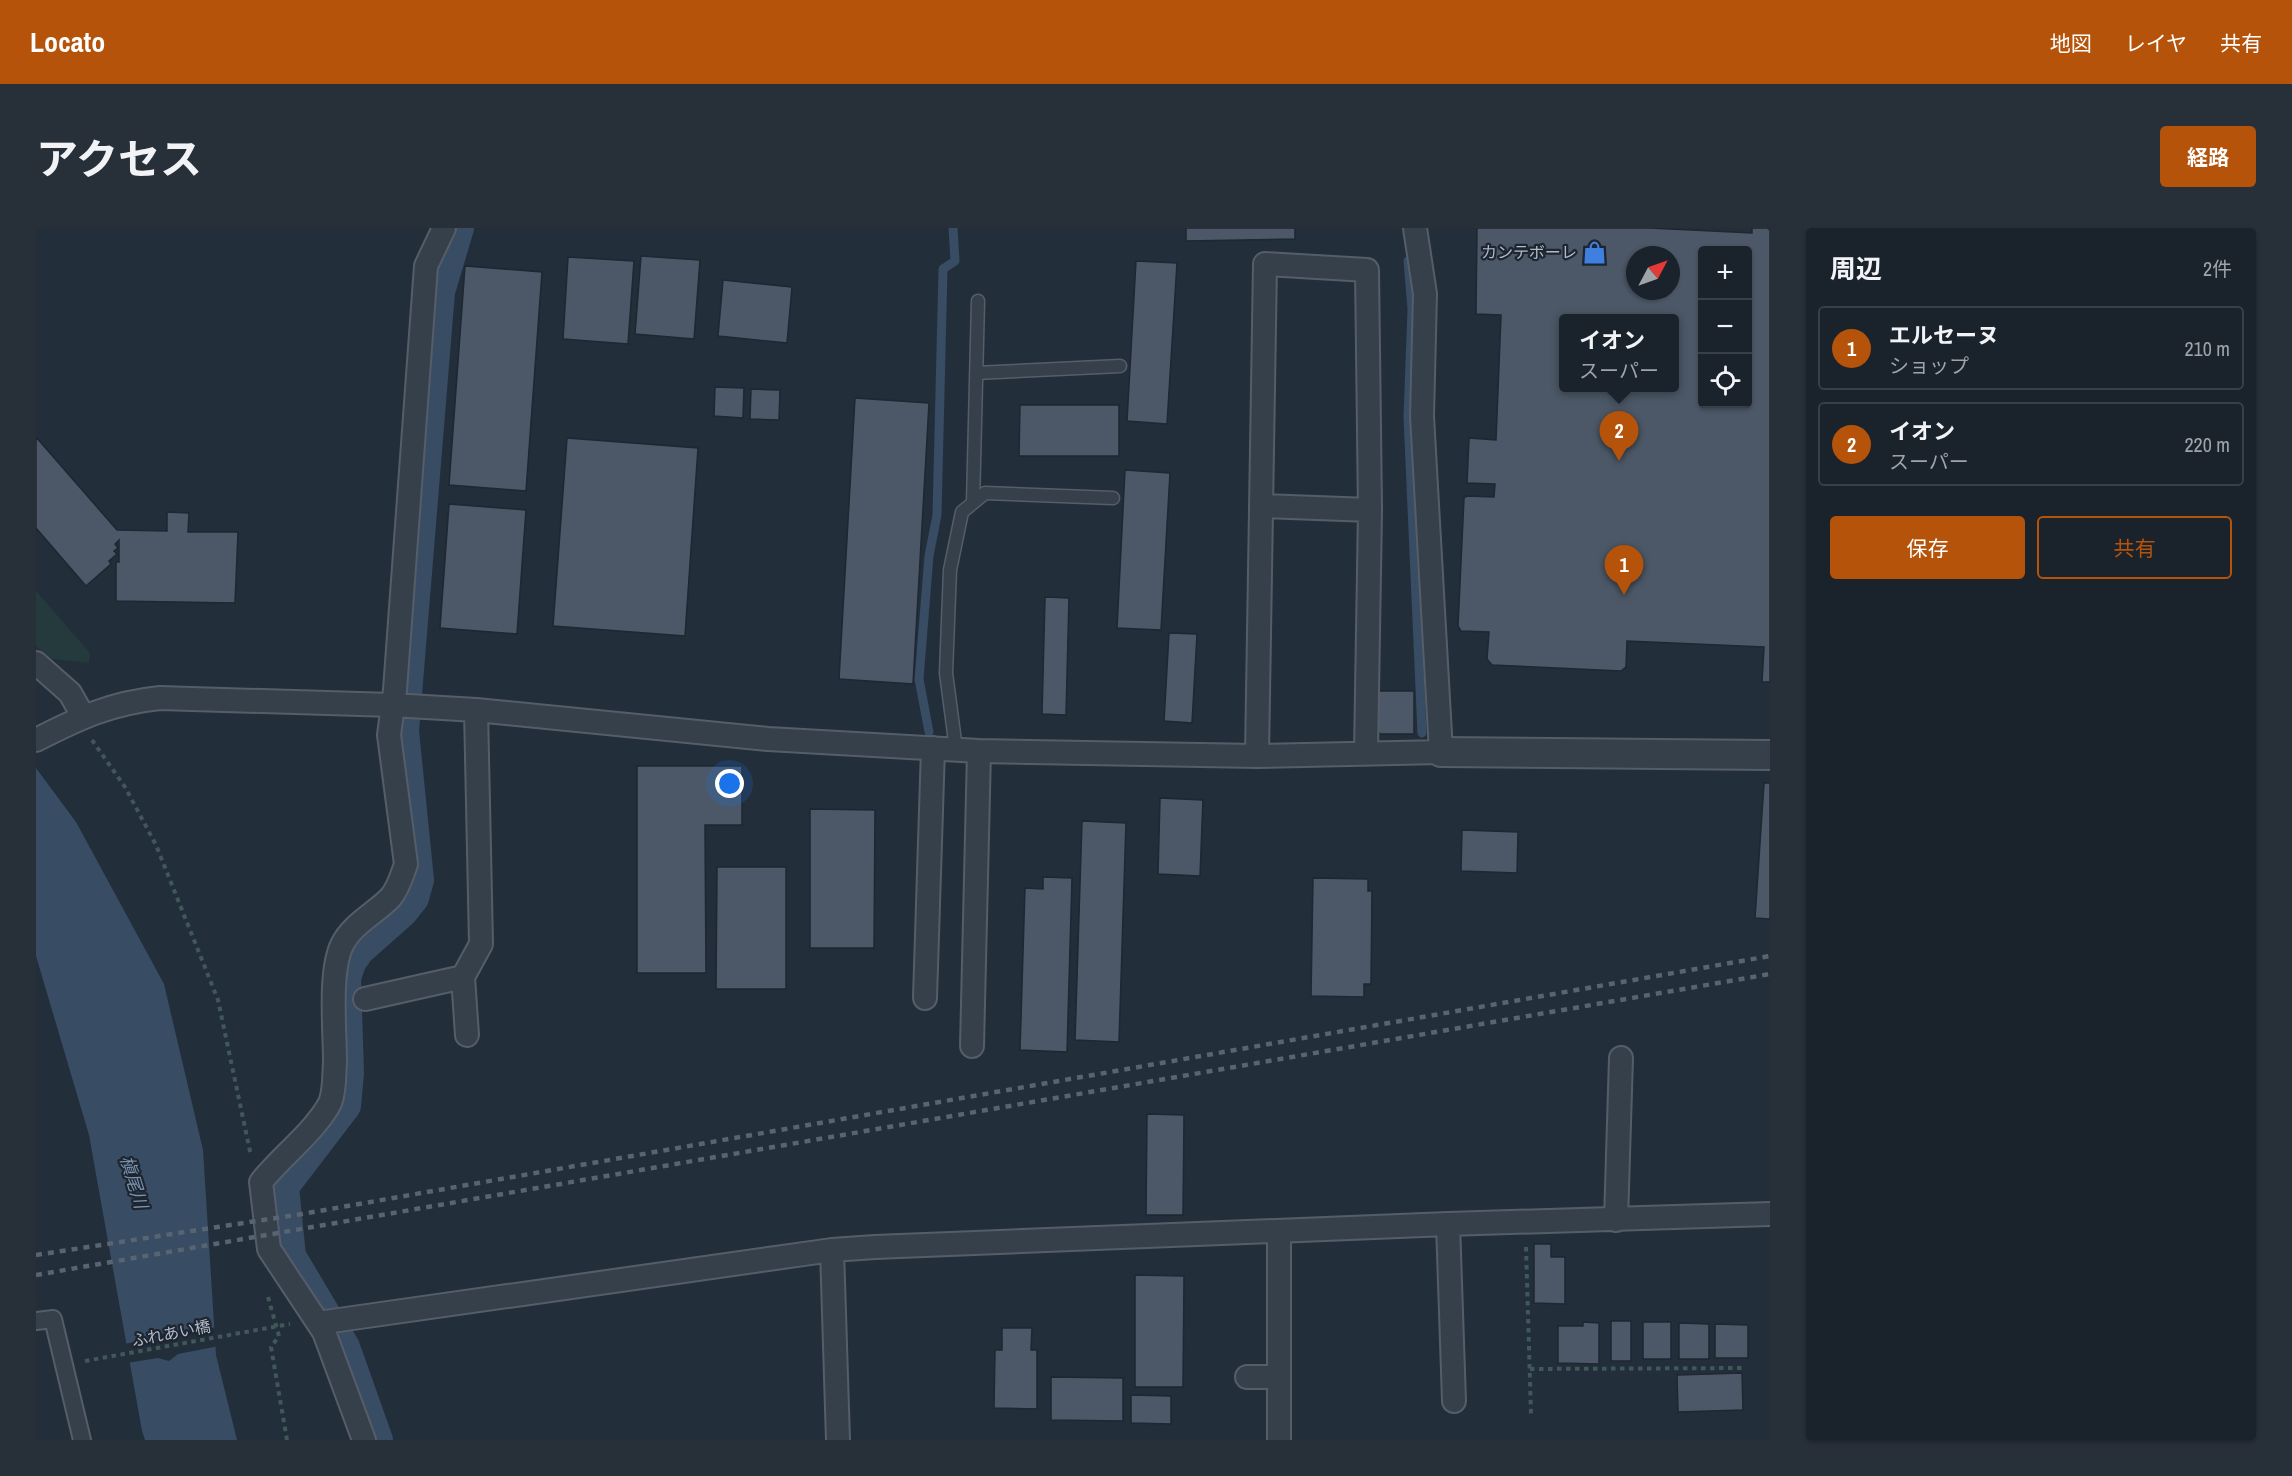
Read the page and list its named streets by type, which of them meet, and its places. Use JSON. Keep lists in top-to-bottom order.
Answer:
{
  "streets": {
    "path": ["ふれあい橋"]
  },
  "water": ["槇尾川"],
  "places": {
    "shop": ["カンテボーレ"]
  },
  "north": "top right",
  "page": {
    "header": "Locato",
    "nav": ["地図", "レイヤ", "共有"],
    "title": "アクセス",
    "buttons": [
      "経路",
      ["保存", "共有"]
    ],
    "heading": ["周辺", "2件"],
    "map_buttons": ["+", "−"],
    "list": [
      {
        "mark": "1",
        "name": "エルセーヌ",
        "note": "ショップ",
        "value": "210 m"
      },
      {
        "mark": "2",
        "name": "イオン",
        "note": "スーパー",
        "value": "220 m"
      }
    ],
    "popup": ["イオン", "スーパー"],
    "pins": ["2", "1"]
  }
}
